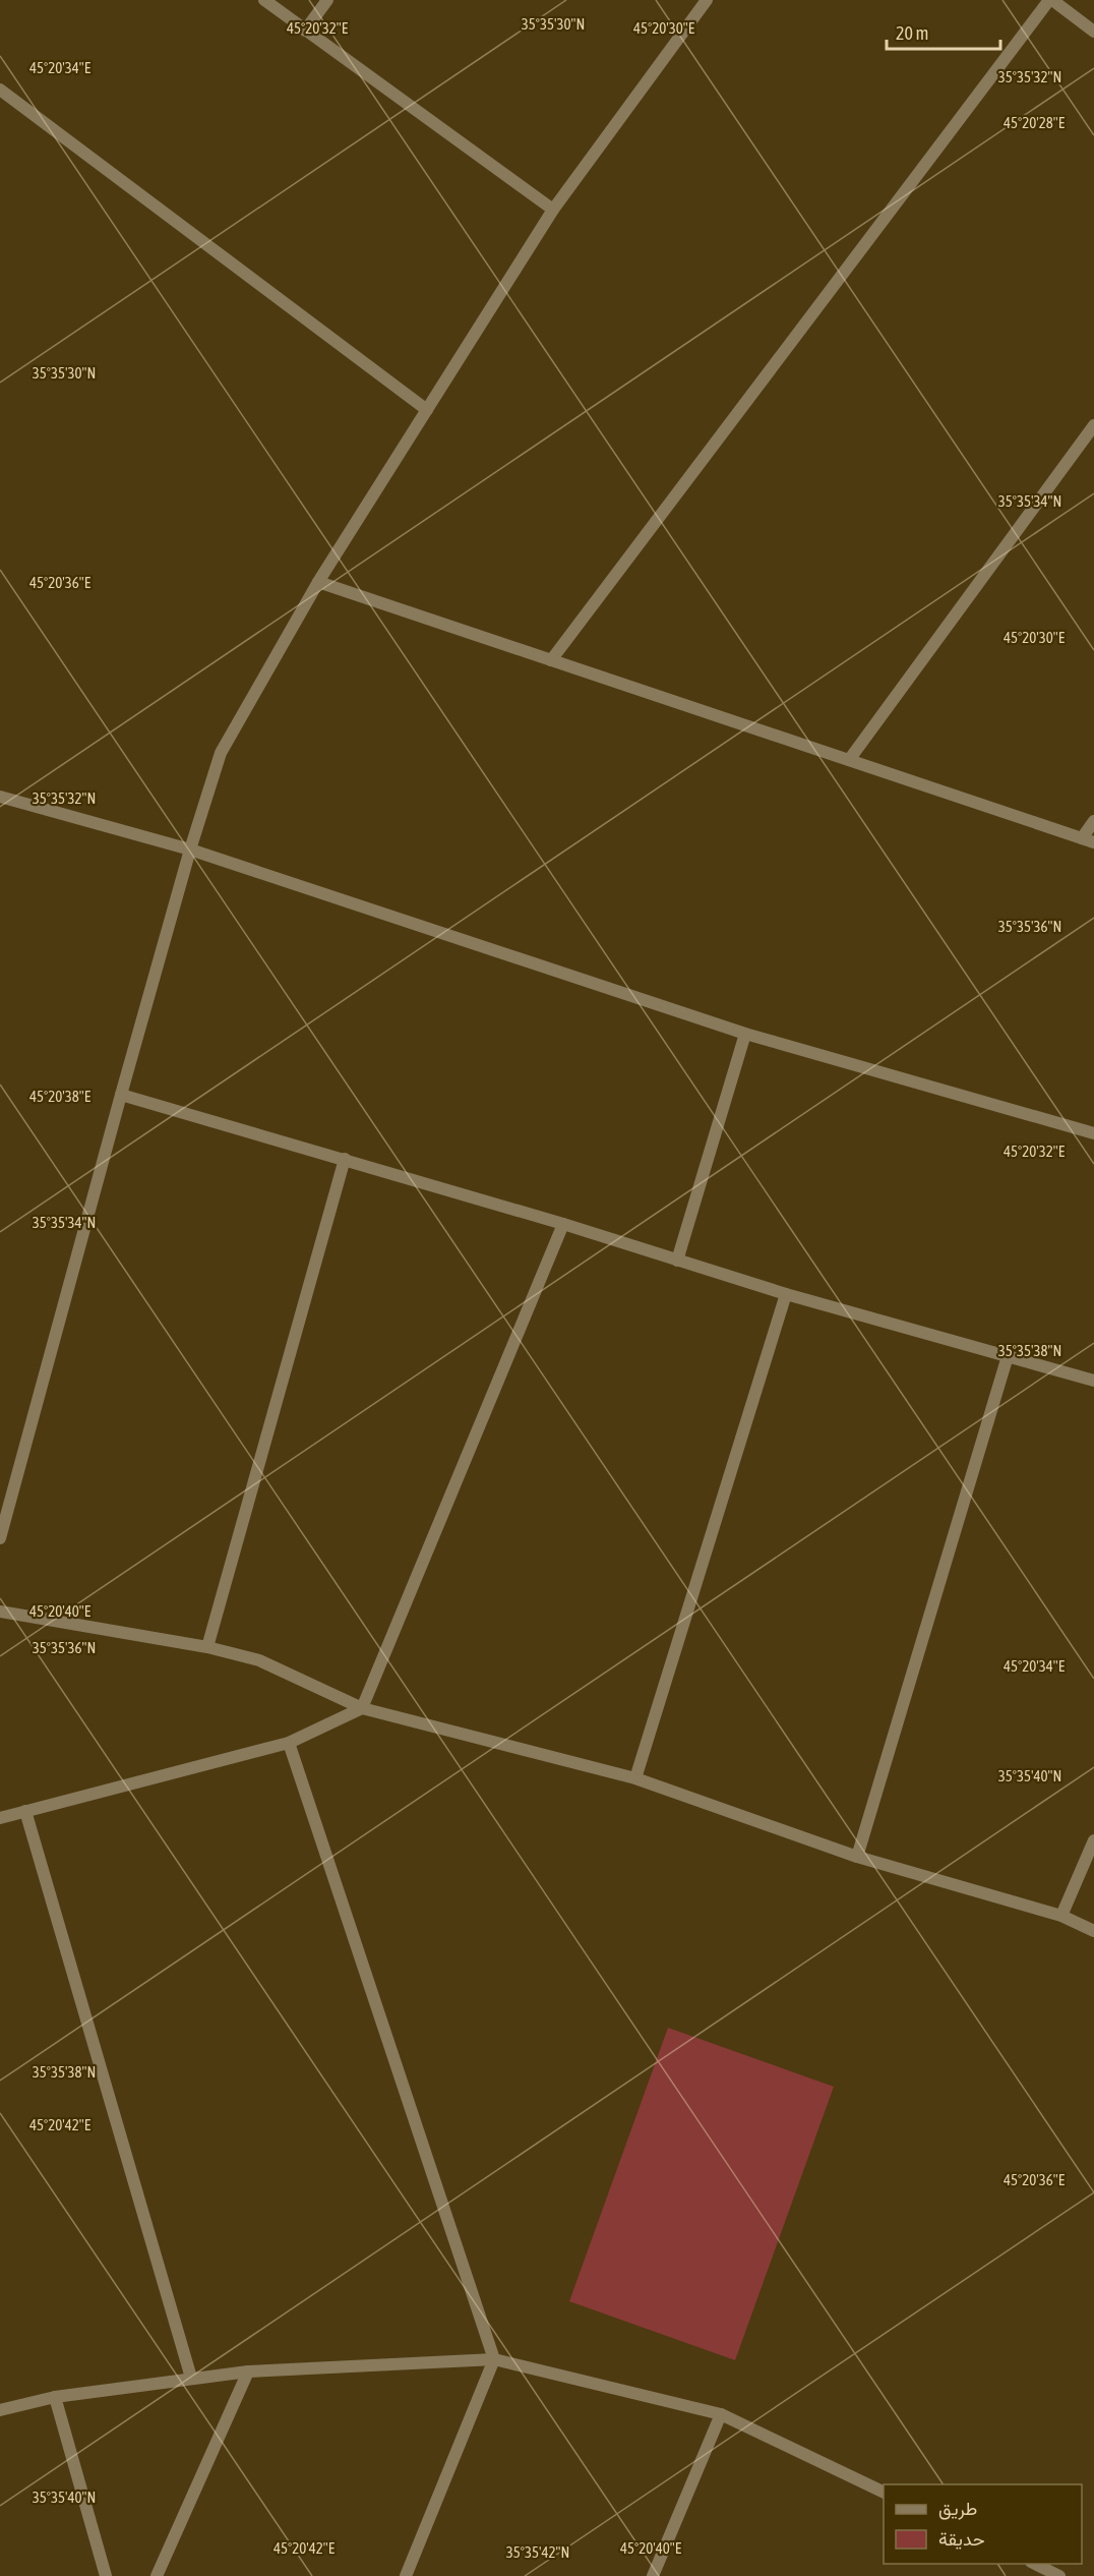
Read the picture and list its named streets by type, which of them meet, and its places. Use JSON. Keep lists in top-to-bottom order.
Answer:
{
  "legend": ["طريق", "حديقة"],
  "scale_bar": "20 m",
  "coordinates": [
    "35°35'30\"N",
    "45°20'30\"E",
    "45°20'32\"E",
    "45°20'34\"E",
    "35°35'32\"N",
    "45°20'28\"E",
    "35°35'34\"N",
    "45°20'36\"E",
    "35°35'36\"N",
    "45°20'38\"E",
    "35°35'38\"N",
    "45°20'40\"E",
    "35°35'40\"N",
    "45°20'42\"E",
    "35°35'42\"N"
  ]
}
